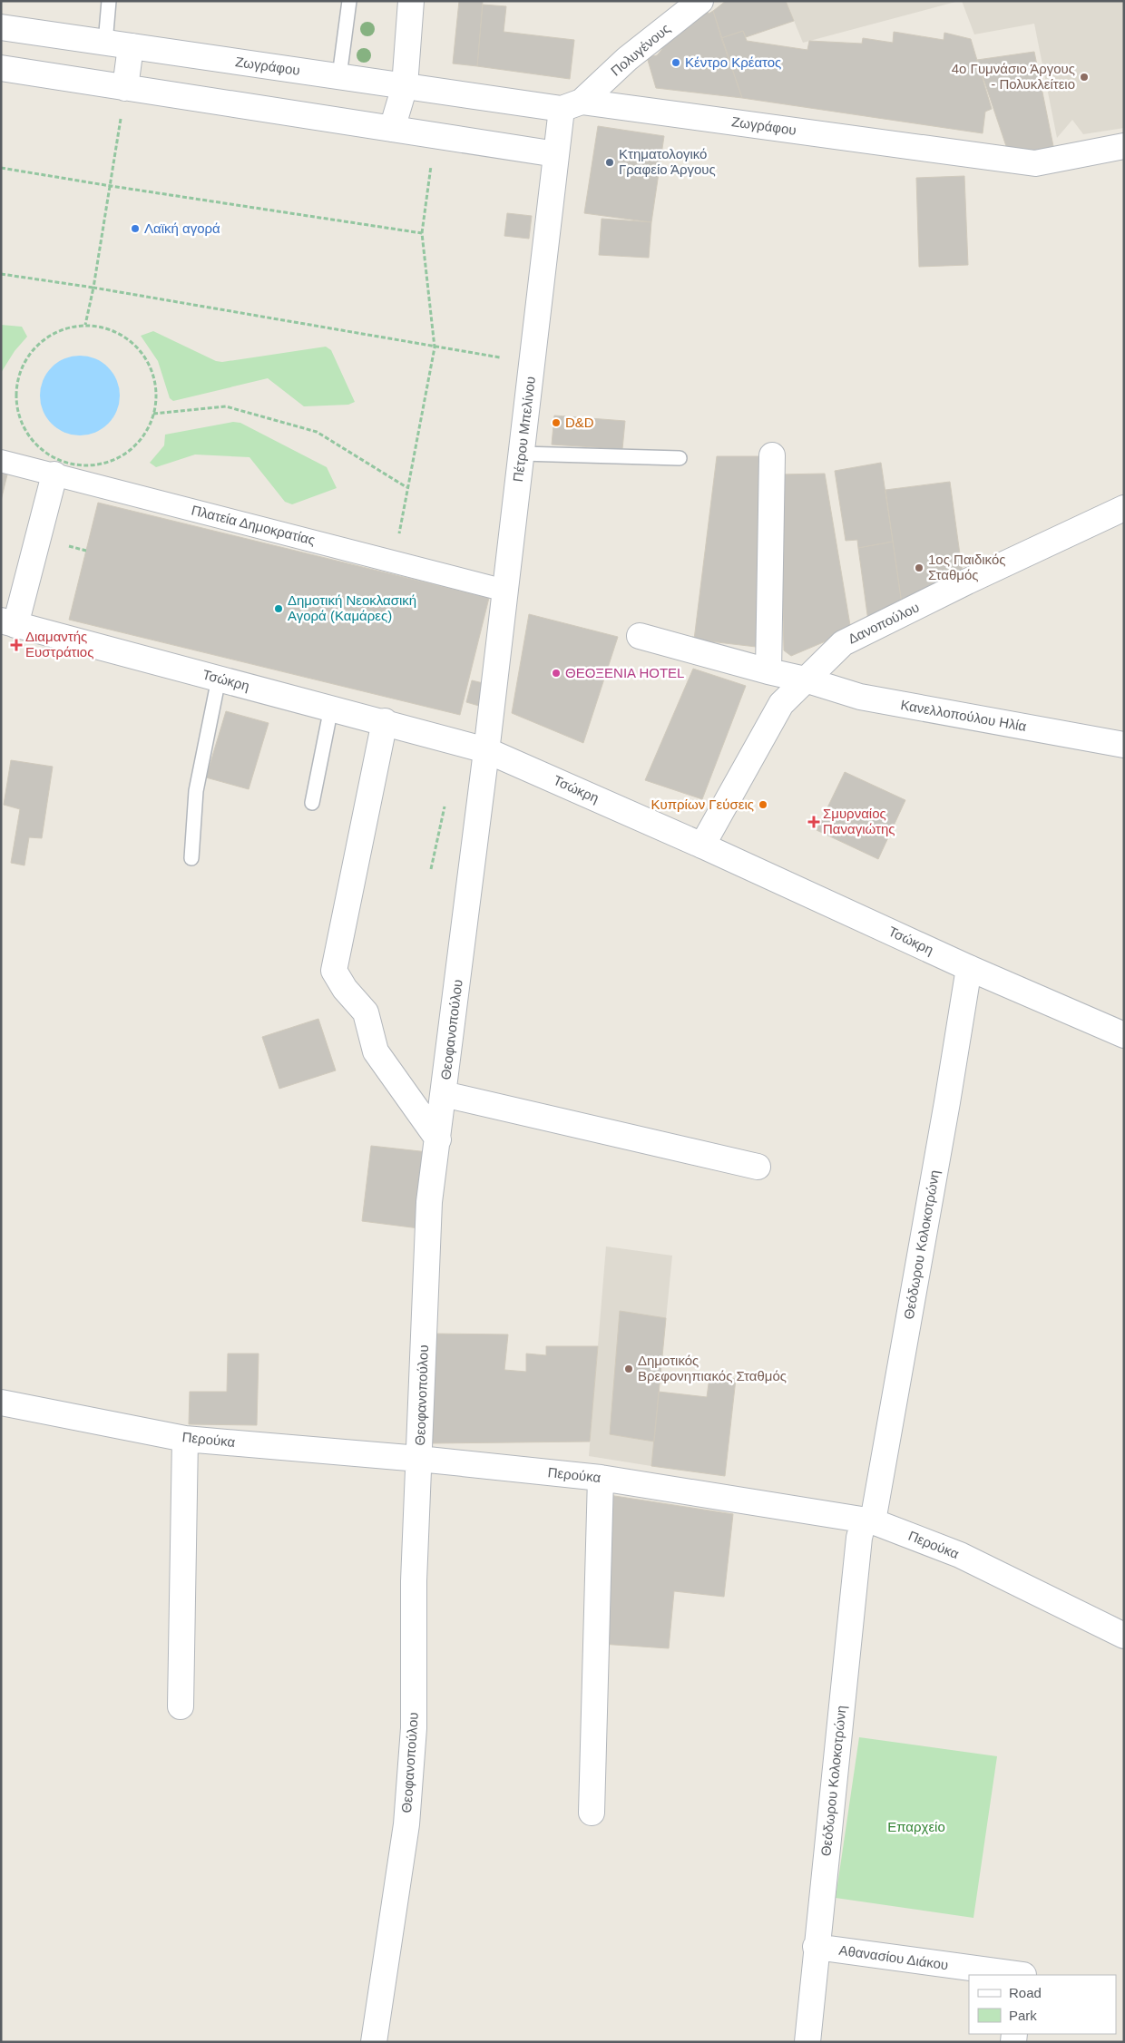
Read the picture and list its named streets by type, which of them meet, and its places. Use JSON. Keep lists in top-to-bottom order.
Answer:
{
  "streets": {
    "street": [
      "Πολυγένους",
      "Ζωγράφου",
      "Πέτρου Μπελίνου",
      "Πλατεία Δημοκρατίας",
      "Δανοπούλου",
      "Τσώκρη",
      "Κανελλοπούλου Ηλία",
      "Θεοφανοπούλου",
      "Θεόδωρου Κολοκοτρώνη",
      "Περούκα",
      "Αθανασίου Διάκου"
    ]
  },
  "crossings": [
    ["Πολυγένους", "Ζωγράφου"],
    ["Πολυγένους", "Πέτρου Μπελίνου"],
    ["Ζωγράφου", "Πέτρου Μπελίνου"],
    ["Πέτρου Μπελίνου", "Πλατεία Δημοκρατίας"],
    ["Πέτρου Μπελίνου", "Τσώκρη"],
    ["Πέτρου Μπελίνου", "Θεοφανοπούλου"],
    ["Δανοπούλου", "Τσώκρη"],
    ["Δανοπούλου", "Κανελλοπούλου Ηλία"],
    ["Τσώκρη", "Θεοφανοπούλου"],
    ["Τσώκρη", "Θεόδωρου Κολοκοτρώνη"],
    ["Θεοφανοπούλου", "Περούκα"],
    ["Θεόδωρου Κολοκοτρώνη", "Περούκα"],
    ["Θεόδωρου Κολοκοτρώνη", "Αθανασίου Διάκου"]
  ],
  "parks": ["Επαρχείο"],
  "places": {
    "other": [
      "Κέντρο Κρέατος",
      "4ο Γυμνάσιο Άργους - Πολυκλείτειο",
      "Κτηματολογικό Γραφείο Άργους",
      "Λαϊκή αγορά",
      "D&D",
      "1ος Παιδικός Σταθμός",
      "Δημοτική Νεοκλασική Αγορά (Καμάρες)",
      "ΘΕΟΞΕΝΙΑ HOTEL",
      "Κυπρίων Γεύσεις",
      "Δημοτικός Βρεφονηπιακός Σταθμός"
    ],
    "health": ["Διαμαντής Ευστράτιος", "Σμυρναίος Παναγιώτης"]
  },
  "legend": ["Road", "Park"]
}
